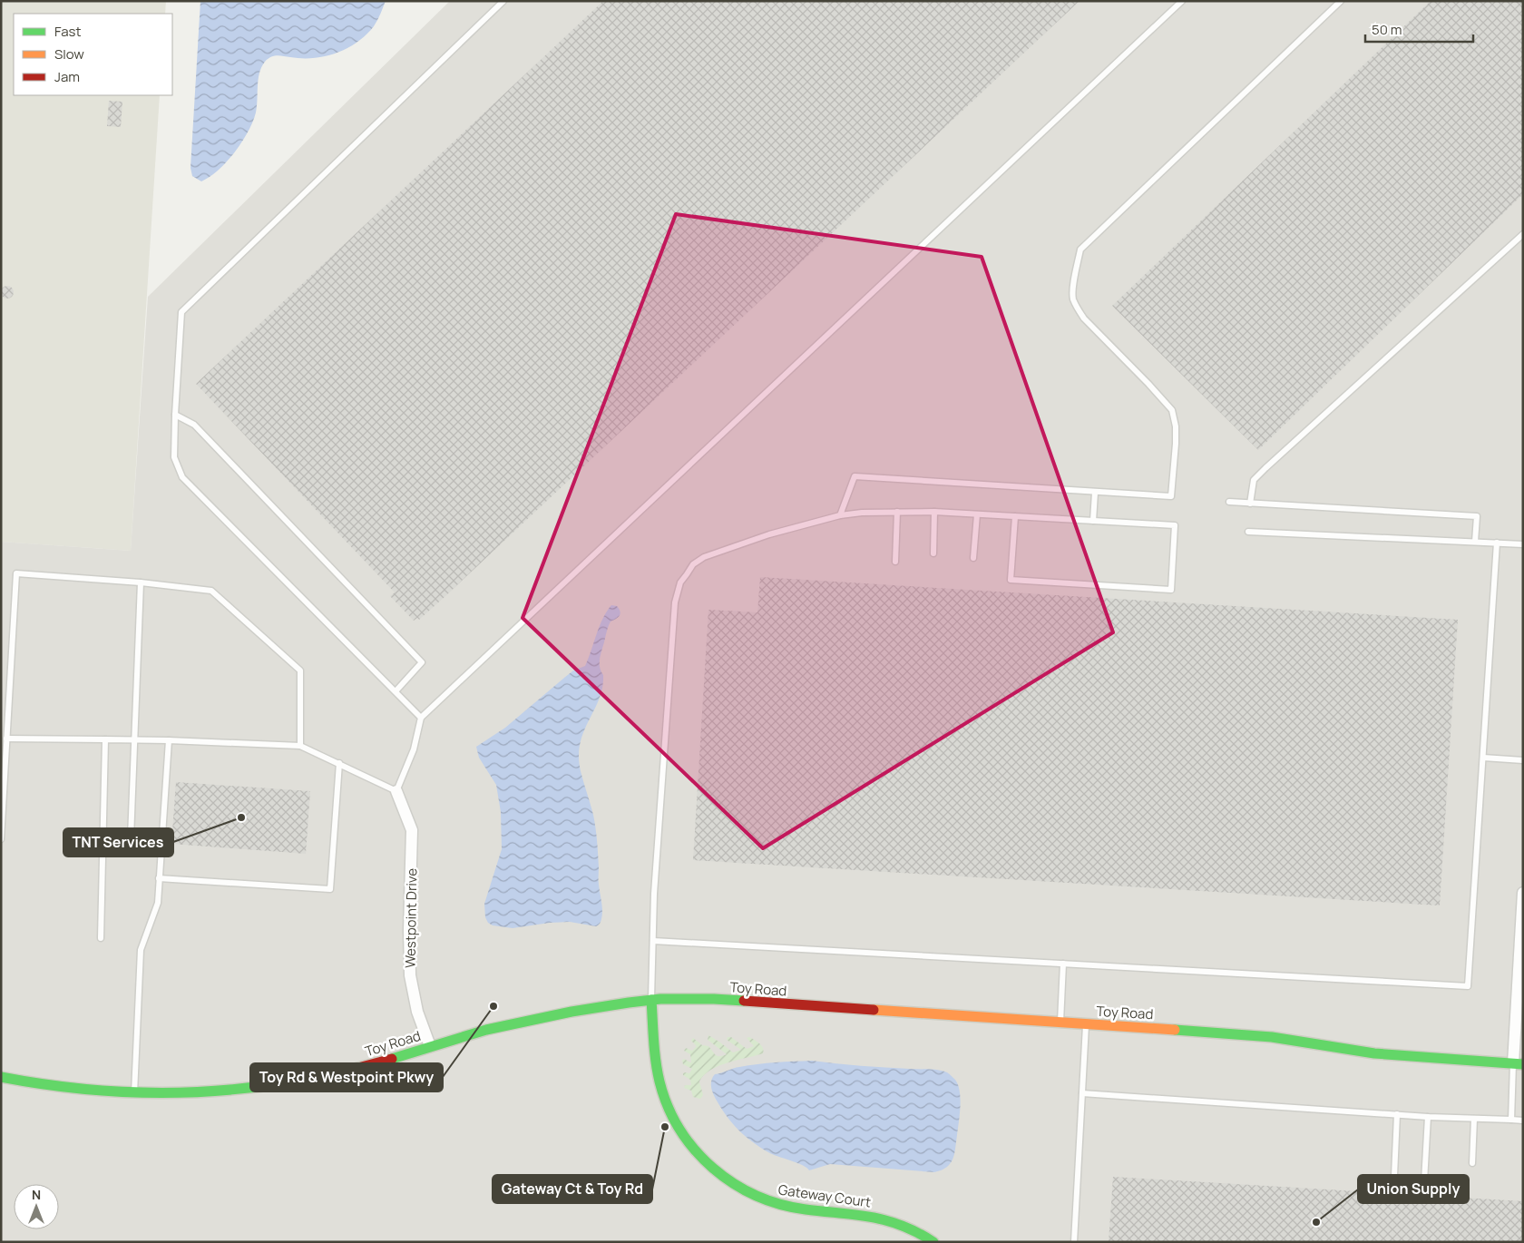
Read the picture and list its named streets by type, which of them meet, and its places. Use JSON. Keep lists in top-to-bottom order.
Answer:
{
  "streets": {
    "street": ["Westpoint Drive", "Toy Road", "Gateway Court"]
  },
  "crossings": [
    ["Westpoint Drive", "Toy Road"],
    ["Toy Road", "Gateway Court"]
  ],
  "places": [
    "TNT Services",
    "Toy Rd & Westpoint Pkwy",
    "Gateway Ct & Toy Rd",
    "Union Supply"
  ],
  "legend": ["Fast", "Slow", "Jam"],
  "scale_bar": "50 m",
  "north": "top"
}
